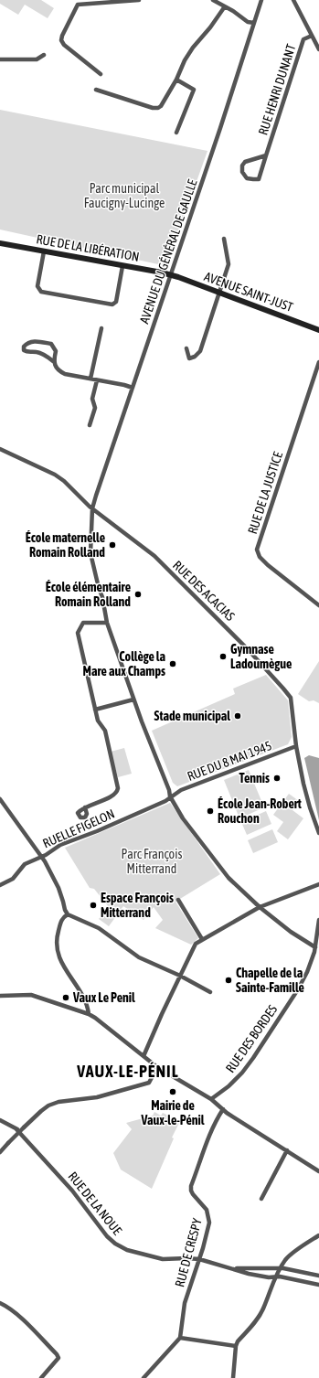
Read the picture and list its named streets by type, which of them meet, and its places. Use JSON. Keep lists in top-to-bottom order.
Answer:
{
  "streets": {
    "street": [
      "RUE HENRI DUNANT",
      "RUE DE LA LIBÉRATION",
      "AVENUE DU GÉNÉRAL DE GAULLE",
      "AVENUE SAINT-JUST",
      "RUE DE LA JUSTICE",
      "RUE DES ACACIAS",
      "RUE DU 8 MAI 1945",
      "RUELLE FIGELON",
      "RUE DES BORDES",
      "RUE DE LA NOUE",
      "RUE DE CRESPY"
    ]
  },
  "crossings": [
    ["RUE DE LA LIBÉRATION", "AVENUE DU GÉNÉRAL DE GAULLE"],
    ["RUE DE LA LIBÉRATION", "AVENUE SAINT-JUST"],
    ["AVENUE DU GÉNÉRAL DE GAULLE", "AVENUE SAINT-JUST"],
    ["AVENUE DU GÉNÉRAL DE GAULLE", "RUE DES ACACIAS"],
    ["AVENUE DU GÉNÉRAL DE GAULLE", "RUE DU 8 MAI 1945"],
    ["AVENUE DU GÉNÉRAL DE GAULLE", "RUELLE FIGELON"],
    ["AVENUE DU GÉNÉRAL DE GAULLE", "RUE DES BORDES"],
    ["RUE DES ACACIAS", "RUE DU 8 MAI 1945"],
    ["RUE DU 8 MAI 1945", "RUELLE FIGELON"],
    ["RUE DE LA NOUE", "RUE DE CRESPY"]
  ],
  "districts": ["VAUX-LE-PÉNIL"],
  "parks": ["Parc municipal Faucigny-Lucinge", "Parc François Mitterrand"],
  "places": [
    "École maternelle Romain Rolland",
    "École élémentaire Romain Rolland",
    "Gymnase Ladoumègue",
    "Collège la Mare aux Champs",
    "Stade municipal",
    "Tennis",
    "École Jean-Robert Rouchon",
    "Espace François Mitterrand",
    "Chapelle de la Sainte-Famille",
    "Vaux Le Penil",
    "Mairie de Vaux-le-Pénil"
  ]
}
